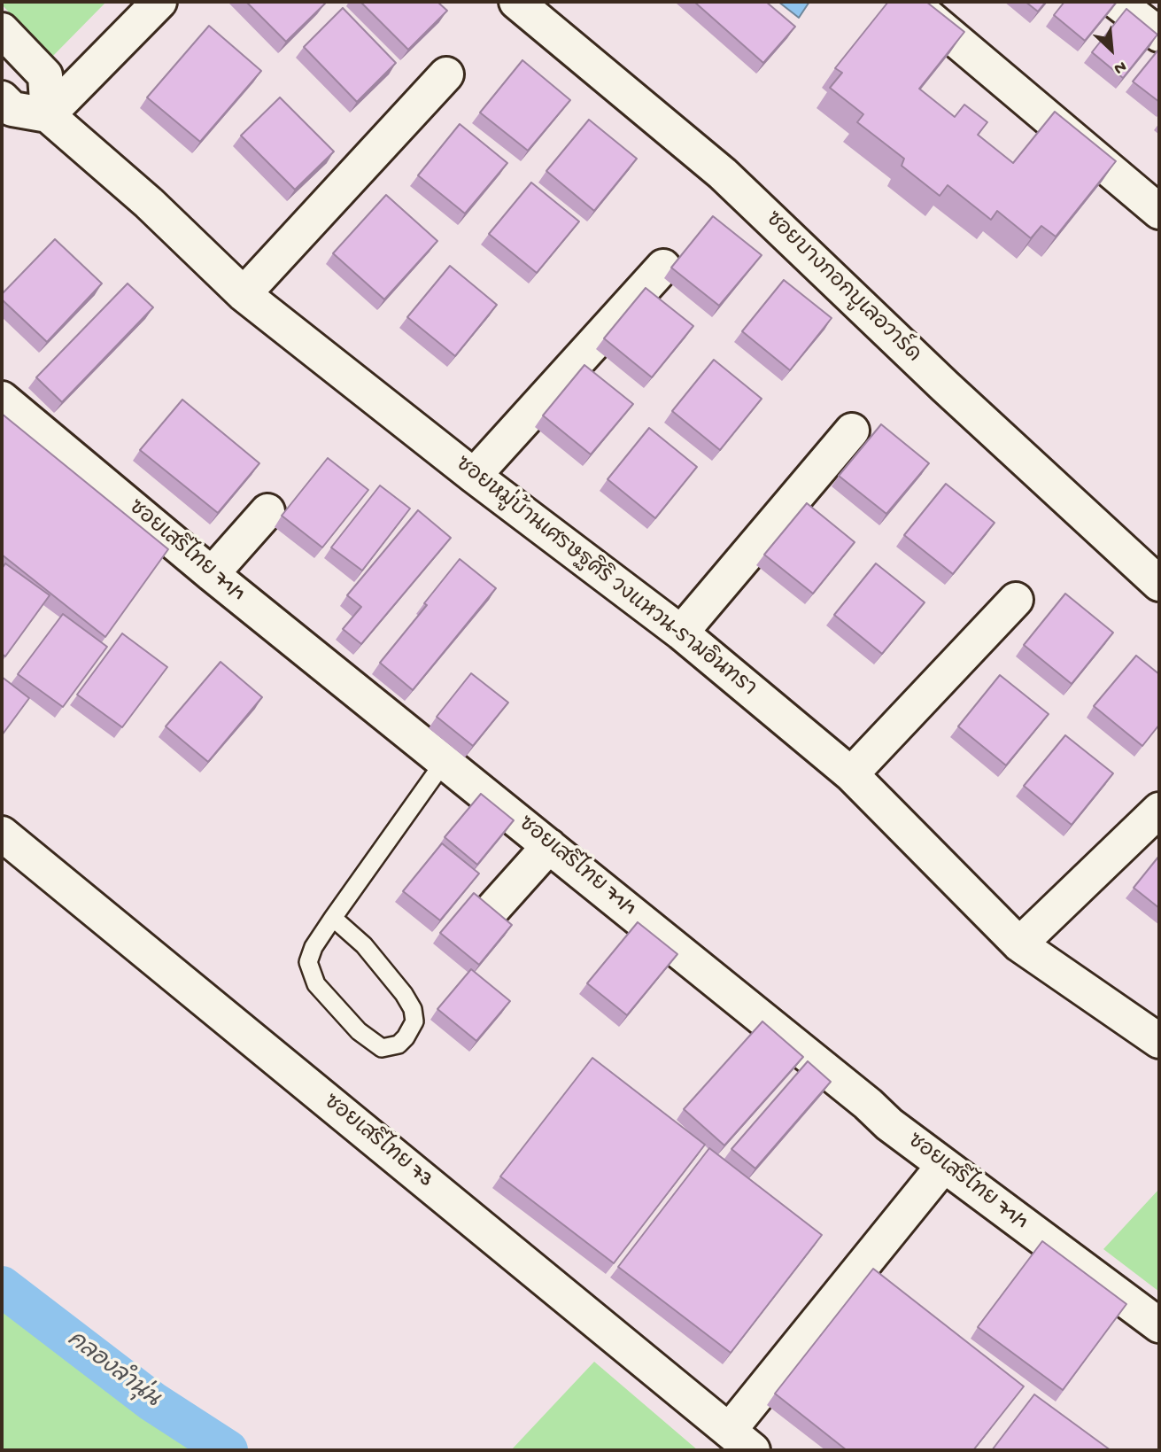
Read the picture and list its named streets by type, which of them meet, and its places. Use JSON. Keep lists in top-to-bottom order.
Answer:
{
  "streets": {
    "street": [
      "ซอยบางกอกบูเลอวาร์ด",
      "ซอยเสรีไทย 71/1",
      "ซอยหมู่บ้านเศรษฐศิริ วงแหวน-รามอินทรา",
      "ซอยเสรีไทย 73"
    ]
  },
  "water": ["คลองลำนุ่น"],
  "north": "bottom right"
}
